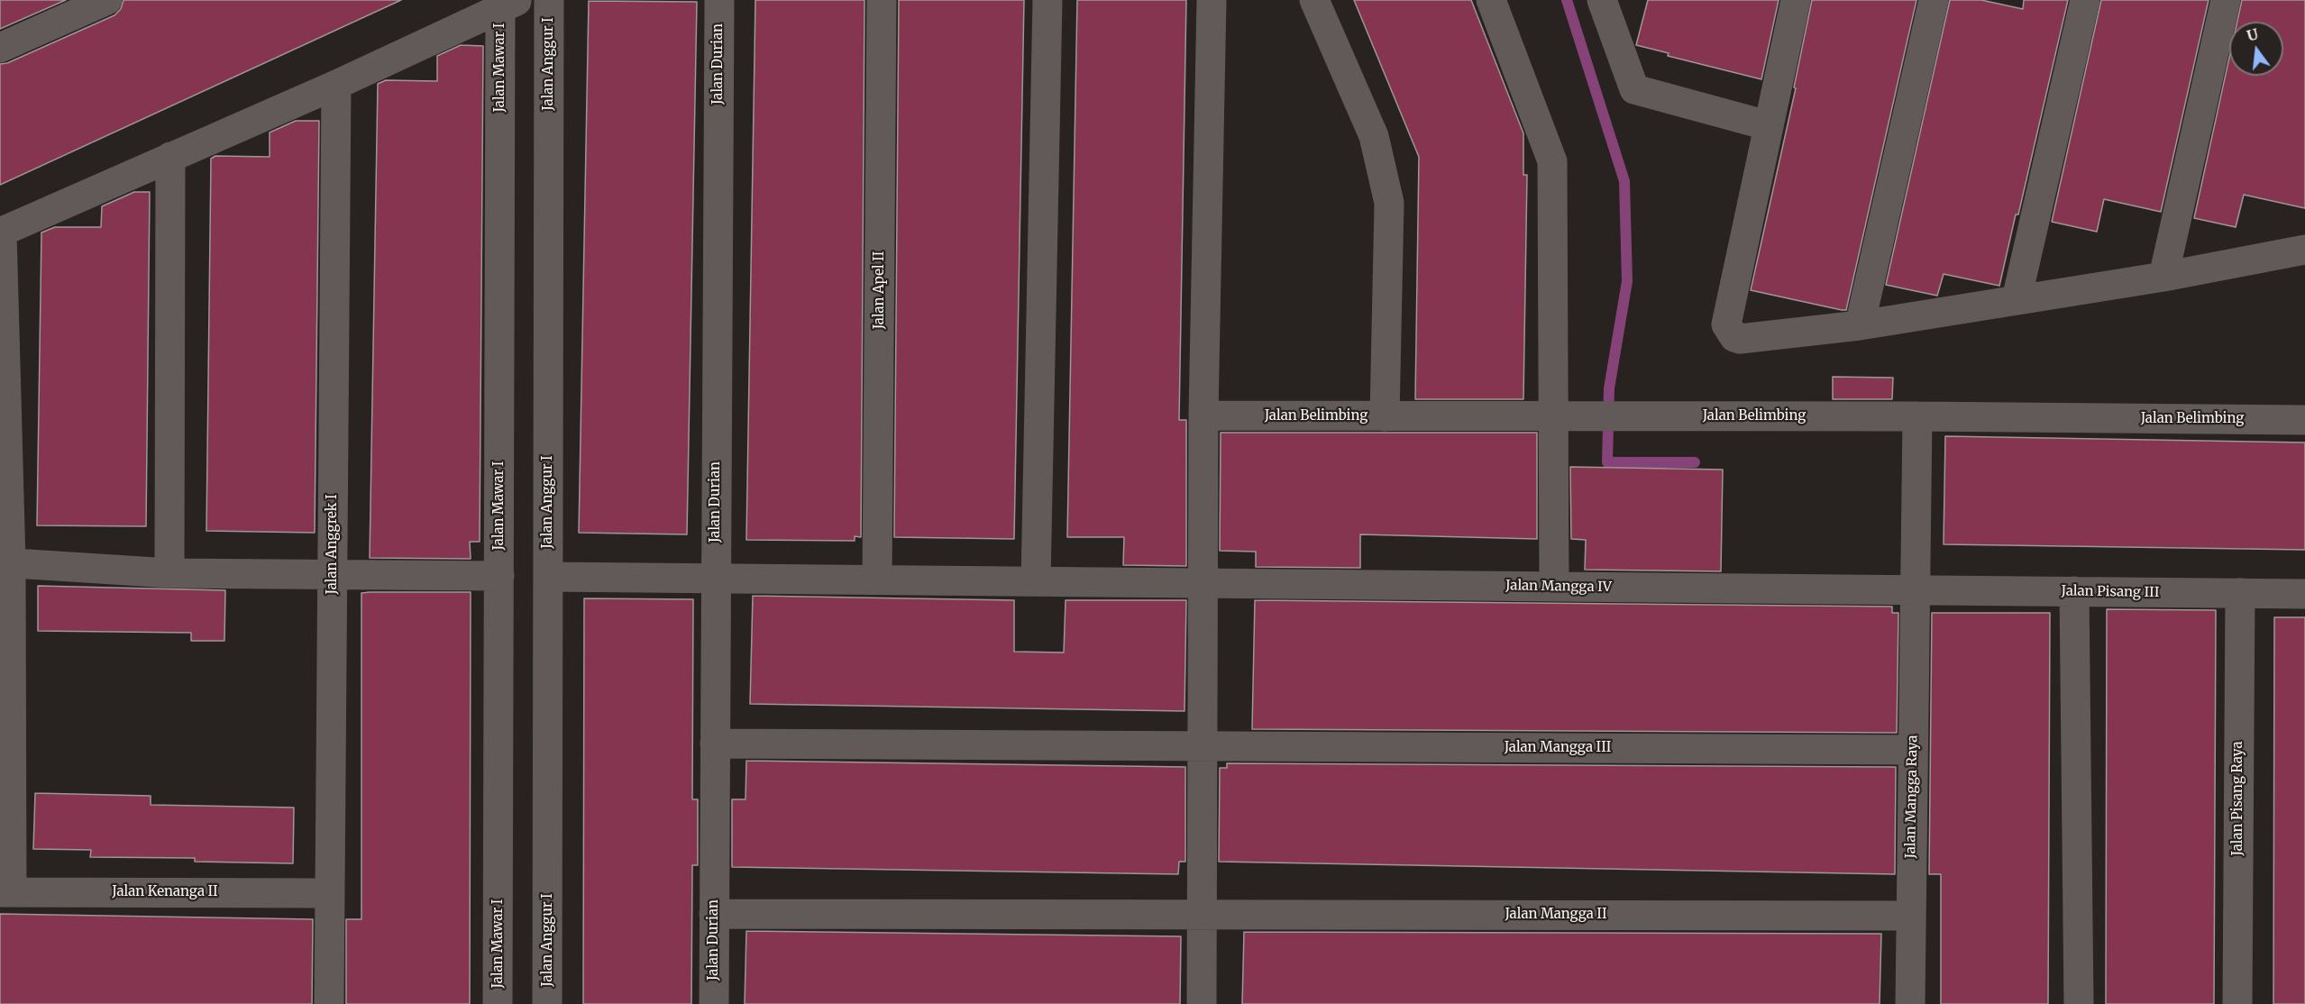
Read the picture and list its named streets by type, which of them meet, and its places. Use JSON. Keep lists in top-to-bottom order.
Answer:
{
  "streets": {
    "street": [
      "Jalan Anggur I",
      "Jalan Durian",
      "Jalan Mawar I",
      "Jalan Apel II",
      "Jalan Belimbing",
      "Jalan Anggrek I",
      "Jalan Mangga IV",
      "Jalan Pisang III",
      "Jalan Mangga III",
      "Jalan Mangga Raya",
      "Jalan Pisang Raya",
      "Jalan Kenanga II",
      "Jalan Mangga II"
    ]
  },
  "crossings": [
    ["Jalan Anggur I", "Jalan Mangga IV"],
    ["Jalan Durian", "Jalan Mangga IV"],
    ["Jalan Durian", "Jalan Mangga III"],
    ["Jalan Durian", "Jalan Mangga II"],
    ["Jalan Apel II", "Jalan Mangga IV"],
    ["Jalan Belimbing", "Jalan Mangga Raya"],
    ["Jalan Anggrek I", "Jalan Kenanga II"],
    ["Jalan Mangga IV", "Jalan Pisang III"],
    ["Jalan Mangga IV", "Jalan Mangga Raya"],
    ["Jalan Pisang III", "Jalan Mangga Raya"],
    ["Jalan Pisang III", "Jalan Pisang Raya"],
    ["Jalan Mangga III", "Jalan Mangga Raya"],
    ["Jalan Mangga Raya", "Jalan Mangga II"]
  ],
  "north": "top"
}
